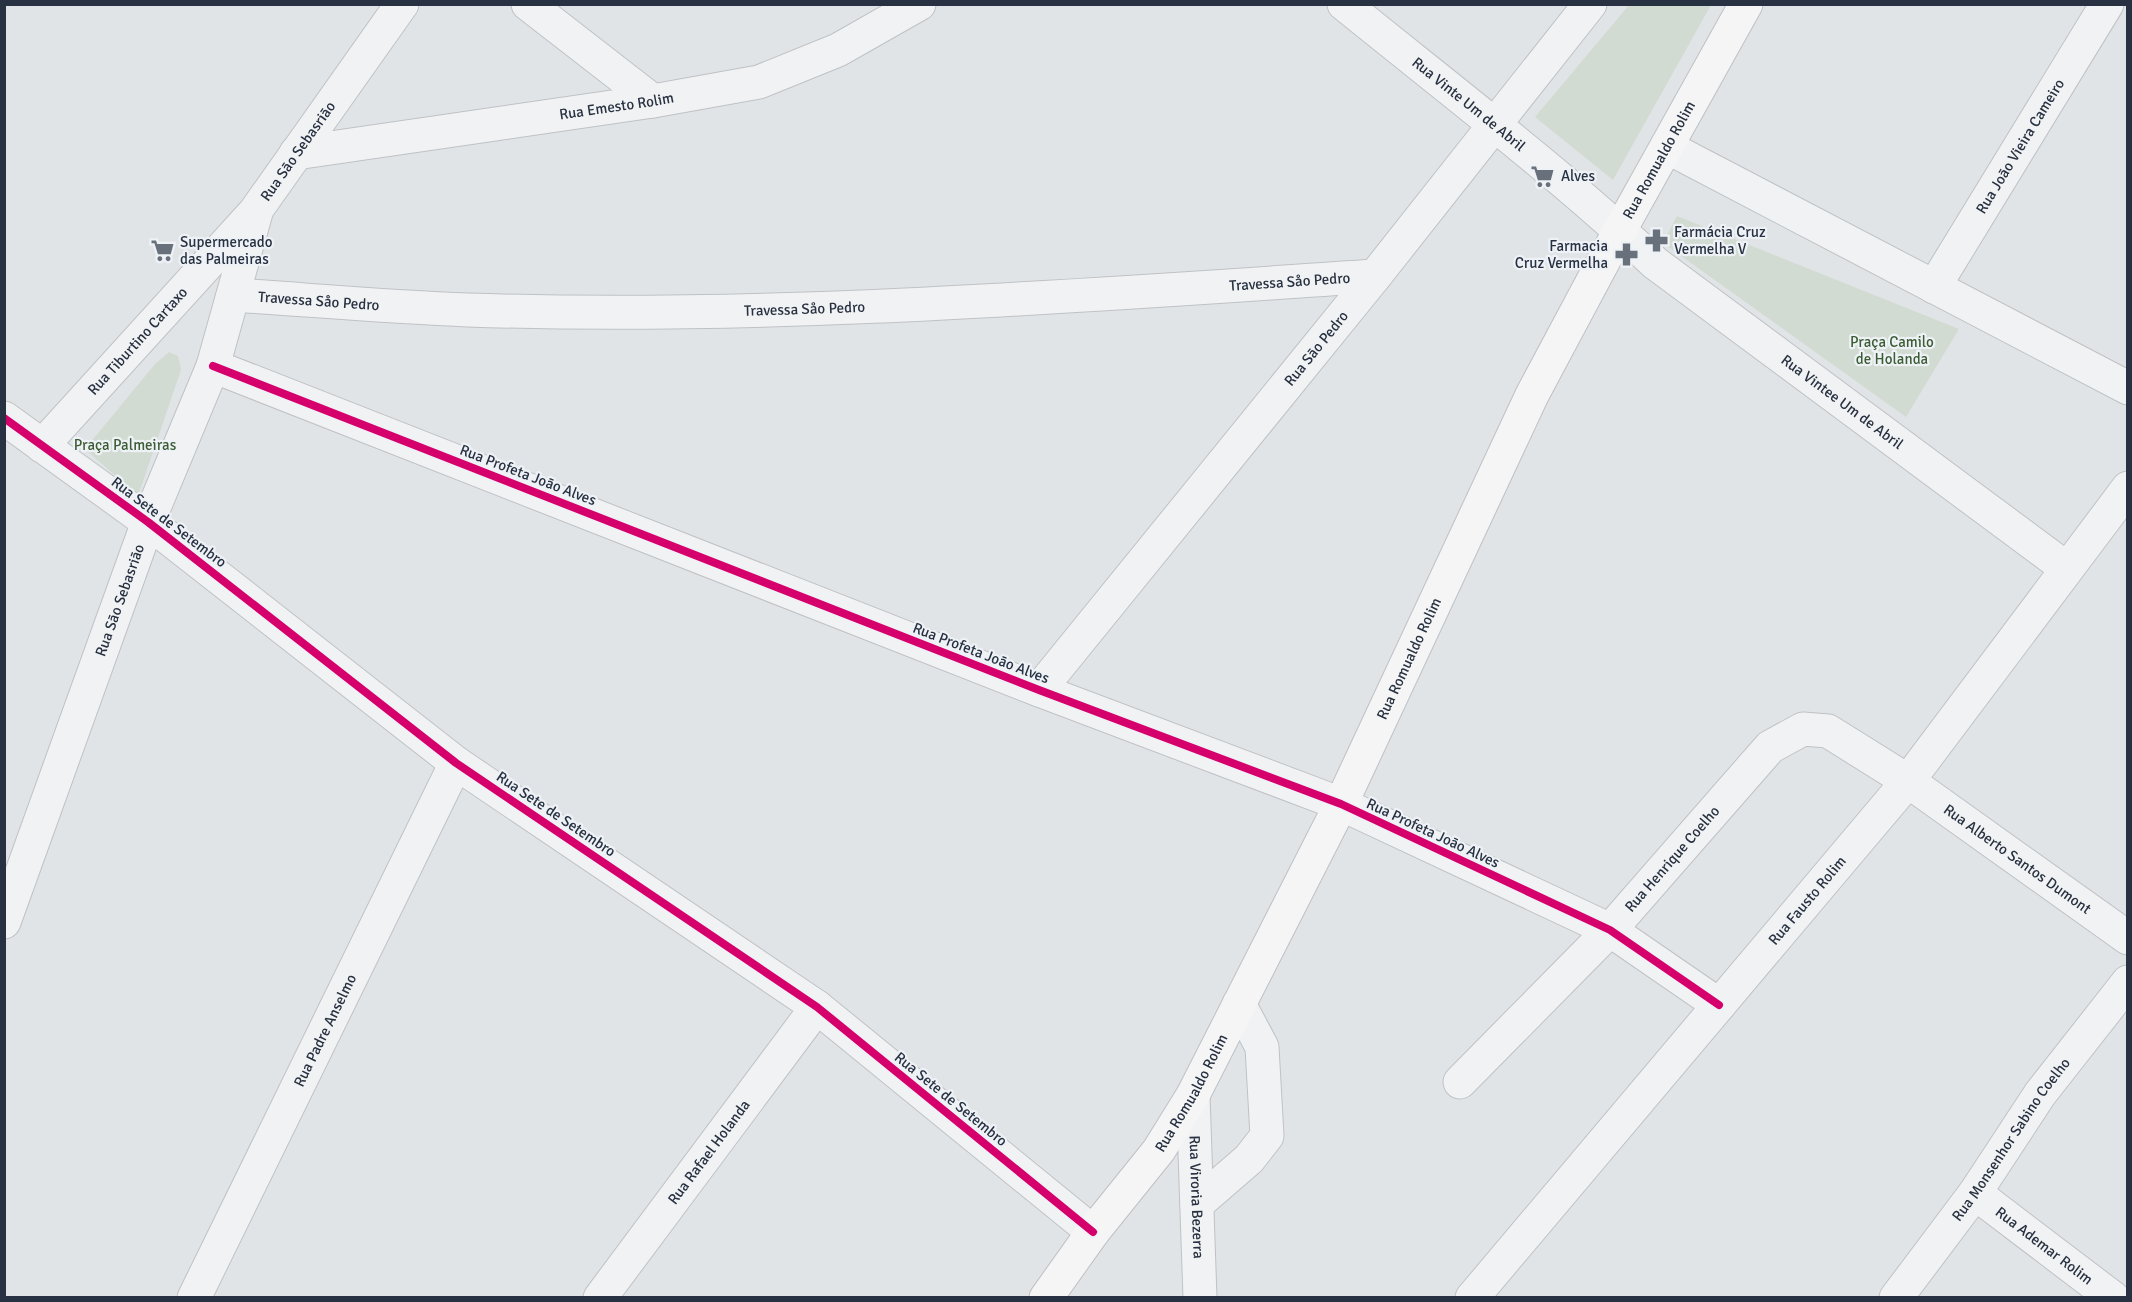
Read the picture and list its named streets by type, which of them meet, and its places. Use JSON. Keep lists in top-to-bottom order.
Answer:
{
  "streets": {
    "main road": ["Rua Romualdo Rolim"],
    "street": [
      "Rua Vinte Um de Abril",
      "Rua Emesto Rolim",
      "Rua Joāo Vieira Cameiro",
      "Rua Sāo Sebasriāo",
      "Travessa Såo Pedro",
      "Rua Tiburtino Cartaxo",
      "Rua Sāo Pedro",
      "Rua Vintee Um de Abril",
      "Rua Profeta Joāo Alves",
      "Rua Sete de Setembro",
      "Rua Alberto Santos Dumont",
      "Rua Henrique Coelho",
      "Rua Fausto Rolim",
      "Rua Padre Anselmo",
      "Rua Monsenhor Sabino Coelho",
      "Rua Rafael Holanda",
      "Rua Viroria Bezerra",
      "Rua Ademar Rolim"
    ]
  },
  "crossings": [
    ["Rua Vinte Um de Abril", "Rua Romualdo Rolim"],
    ["Rua Vinte Um de Abril", "Rua Sāo Pedro"],
    ["Rua Vinte Um de Abril", "Rua Vintee Um de Abril"],
    ["Rua Emesto Rolim", "Rua Sāo Sebasriāo"],
    ["Rua Sāo Sebasriāo", "Travessa Såo Pedro"],
    ["Rua Sāo Sebasriāo", "Rua Tiburtino Cartaxo"],
    ["Rua Sāo Sebasriāo", "Rua Profeta Joāo Alves"],
    ["Rua Sāo Sebasriāo", "Rua Sete de Setembro"],
    ["Rua Romualdo Rolim", "Rua Vintee Um de Abril"],
    ["Rua Romualdo Rolim", "Rua Profeta Joāo Alves"],
    ["Rua Romualdo Rolim", "Rua Sete de Setembro"],
    ["Rua Romualdo Rolim", "Rua Viroria Bezerra"],
    ["Travessa Såo Pedro", "Rua Sāo Pedro"],
    ["Rua Tiburtino Cartaxo", "Rua Sete de Setembro"],
    ["Rua Sāo Pedro", "Rua Profeta Joāo Alves"],
    ["Rua Vintee Um de Abril", "Rua Fausto Rolim"],
    ["Rua Profeta Joāo Alves", "Rua Henrique Coelho"],
    ["Rua Profeta Joāo Alves", "Rua Fausto Rolim"],
    ["Rua Sete de Setembro", "Rua Padre Anselmo"],
    ["Rua Sete de Setembro", "Rua Rafael Holanda"],
    ["Rua Alberto Santos Dumont", "Rua Henrique Coelho"],
    ["Rua Alberto Santos Dumont", "Rua Fausto Rolim"],
    ["Rua Henrique Coelho", "Rua Fausto Rolim"],
    ["Rua Monsenhor Sabino Coelho", "Rua Ademar Rolim"]
  ],
  "parks": ["Praça Camilo de Holanda", "Praça Palmeiras"],
  "places": {
    "supermarket": ["Alves", "Supermercado das Palmeiras"],
    "pharmacy": ["Farmácia Cruz Vermelha V", "Farmacia Cruz Vermelha"]
  }
}
